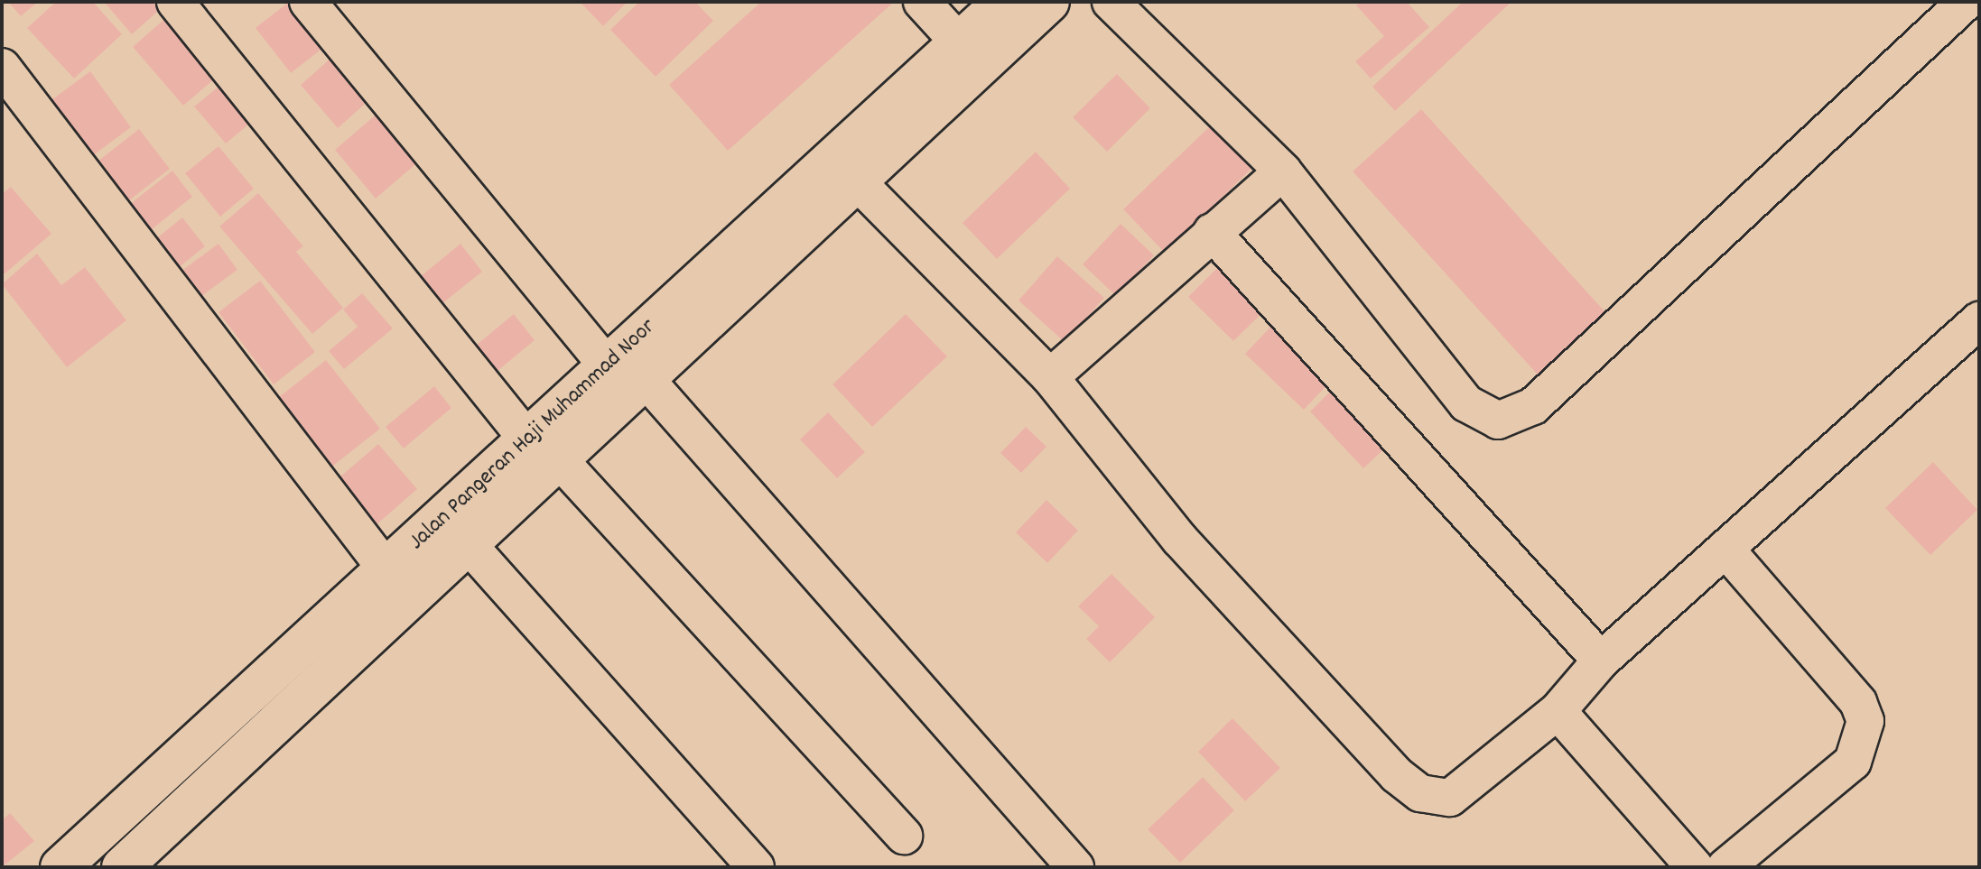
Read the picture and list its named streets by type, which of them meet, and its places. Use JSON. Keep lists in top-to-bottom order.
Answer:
{
  "streets": {
    "main road": ["Jalan Pangeran Haji Muhammad Noor"]
  }
}
